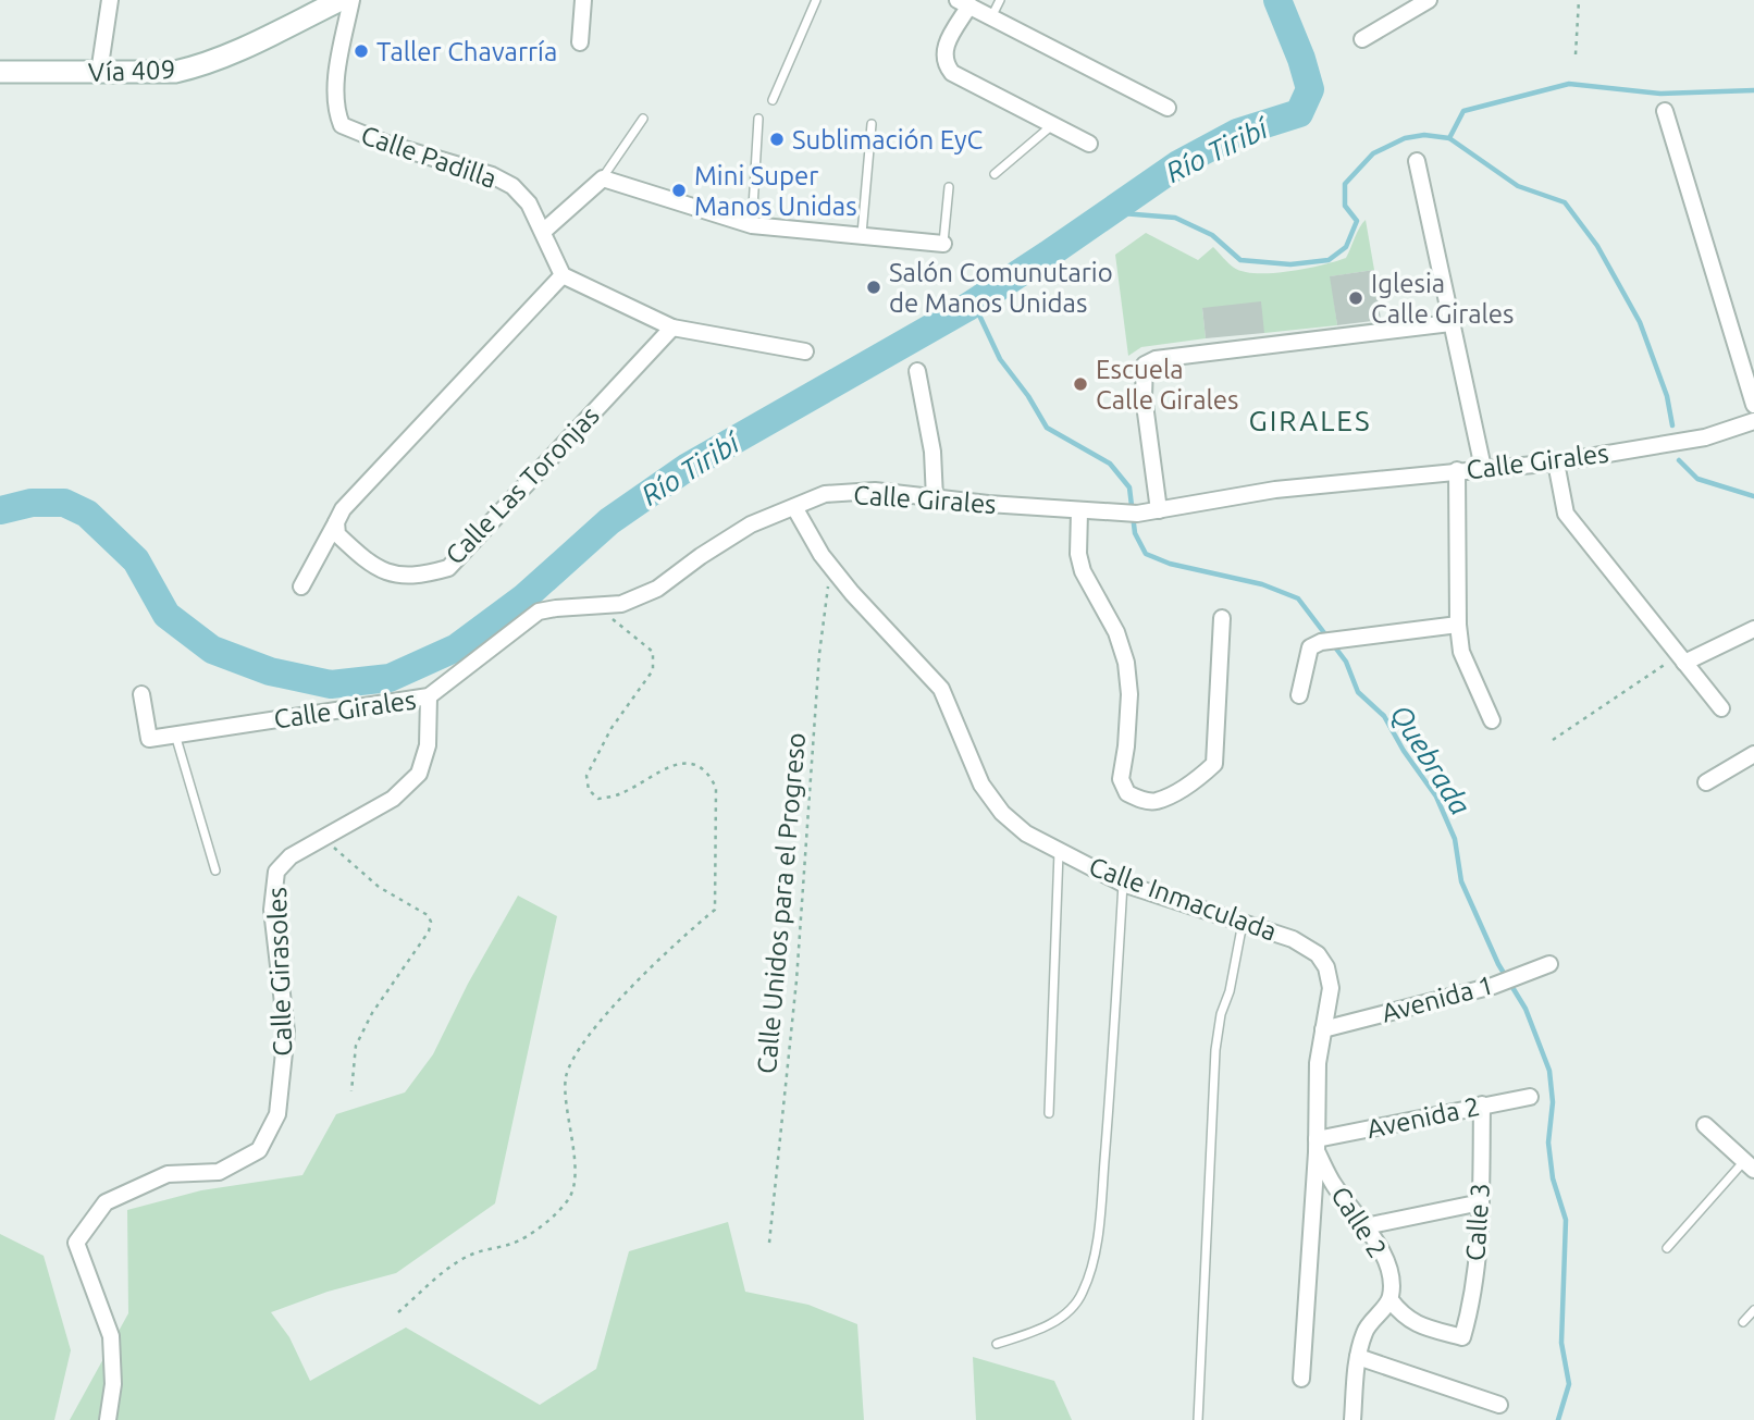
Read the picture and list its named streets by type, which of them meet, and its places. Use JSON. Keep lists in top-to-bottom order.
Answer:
{
  "streets": {
    "street": [
      "Vía 409",
      "Calle Padilla",
      "Calle Girales",
      "Calle Las Toronjas",
      "Calle Inmaculada",
      "Calle Girasoles",
      "Avenida 1",
      "Avenida 2",
      "Calle 2",
      "Calle 3"
    ],
    "path": ["Calle Unidos para el Progreso"]
  },
  "crossings": [
    ["Calle Girales", "Calle Inmaculada"],
    ["Calle Girales", "Calle Girasoles"],
    ["Calle Inmaculada", "Calle Unidos para el Progreso"],
    ["Calle Inmaculada", "Avenida 1"],
    ["Calle Inmaculada", "Avenida 2"],
    ["Calle Inmaculada", "Calle 2"],
    ["Avenida 2", "Calle 2"],
    ["Avenida 2", "Calle 3"],
    ["Calle 2", "Calle 3"]
  ],
  "districts": ["GIRALES"],
  "water": ["Río Tiribí", "Quebrada"],
  "places": [
    "Taller Chavarría",
    "Sublimación EyC",
    "Mini Super Manos Unidas",
    "Salón Comunutario de Manos Unidas",
    "Iglesia Calle Girales",
    "Escuela Calle Girales"
  ]
}
